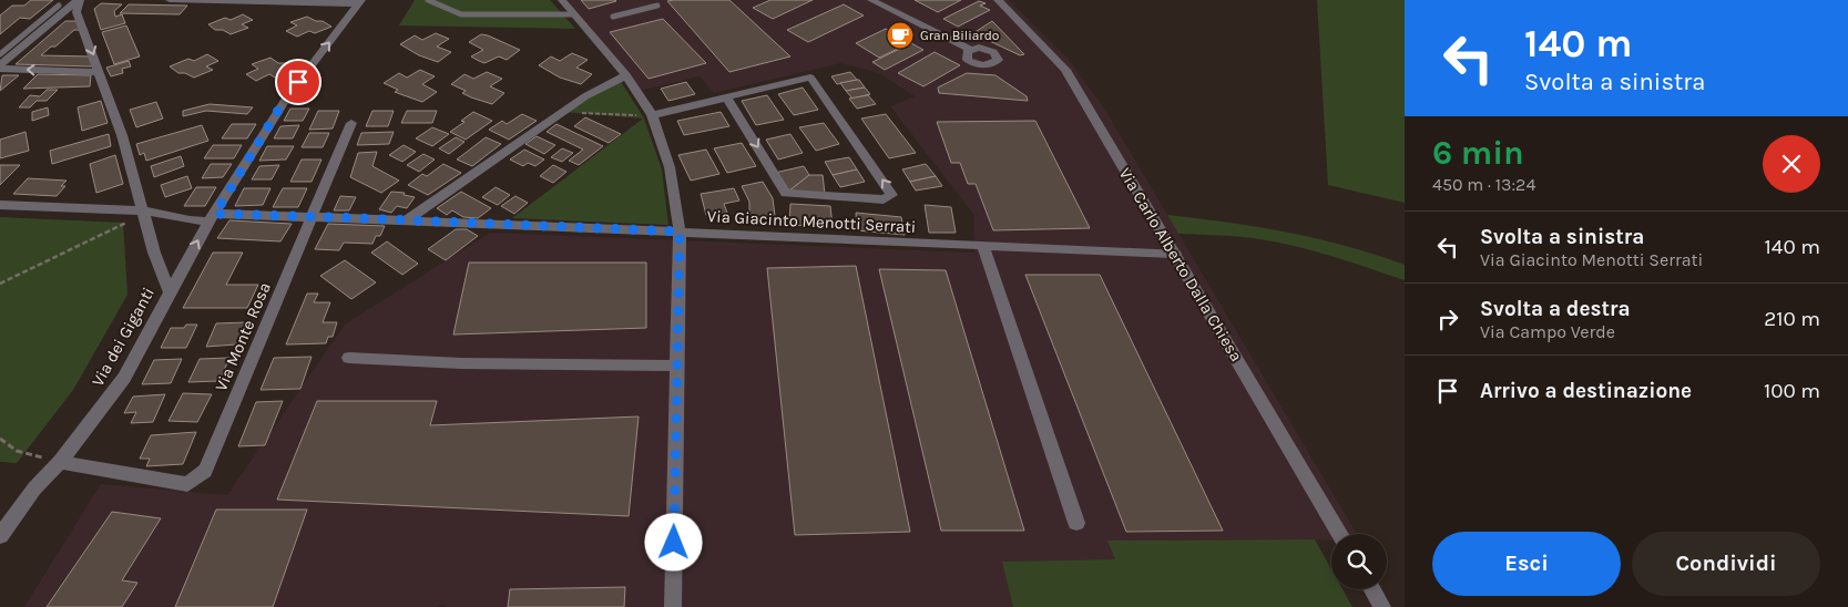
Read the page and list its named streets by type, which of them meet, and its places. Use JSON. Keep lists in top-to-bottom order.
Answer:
{
  "streets": {
    "street": [
      "Via Giacinto Menotti Serrati",
      "Via Carlo Alberto Dalla Chiesa",
      "Via dei Giganti",
      "Via Monte Rosa"
    ]
  },
  "crossings": [
    ["Via Giacinto Menotti Serrati", "Via Carlo Alberto Dalla Chiesa"],
    ["Via Giacinto Menotti Serrati", "Via dei Giganti"],
    ["Via Giacinto Menotti Serrati", "Via Monte Rosa"],
    ["Via dei Giganti", "Via Monte Rosa"]
  ],
  "places": {
    "cafe": ["Gran Biliardo"]
  },
  "page": {
    "turn": ["140 m", "Svolta a sinistra"],
    "heading": ["6 min", "450 m · 13:24"],
    "list": [
      {
        "name": "Svolta a sinistra",
        "note": "Via Giacinto Menotti Serrati",
        "value": "140 m"
      },
      {
        "name": "Svolta a destra",
        "note": "Via Campo Verde",
        "value": "210 m"
      },
      {
        "name": "Arrivo a destinazione",
        "value": "100 m"
      }
    ],
    "buttons": ["Esci", "Condividi"]
  }
}
